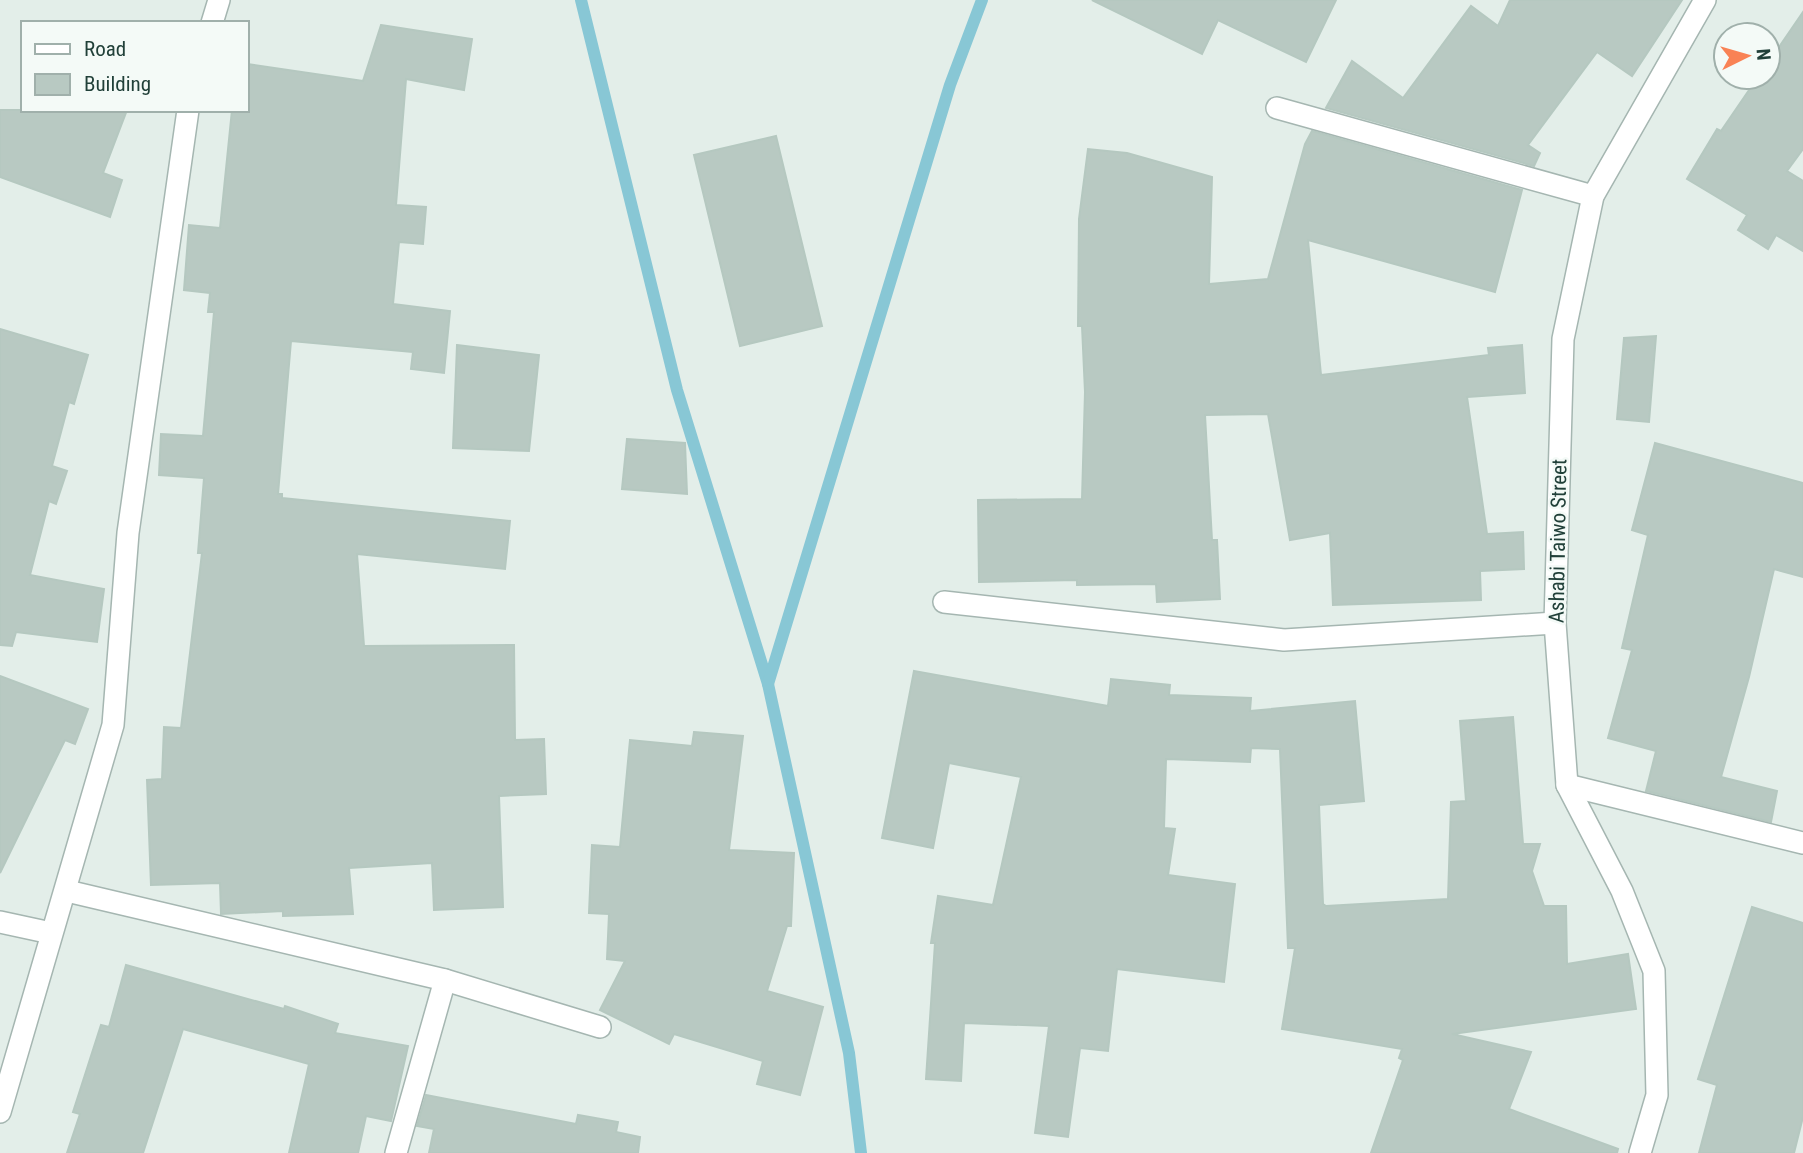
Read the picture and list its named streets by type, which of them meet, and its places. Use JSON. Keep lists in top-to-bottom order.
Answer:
{
  "streets": {
    "street": ["Ashabi Taiwo Street"]
  },
  "legend": ["Road", "Building"],
  "north": "right"
}
